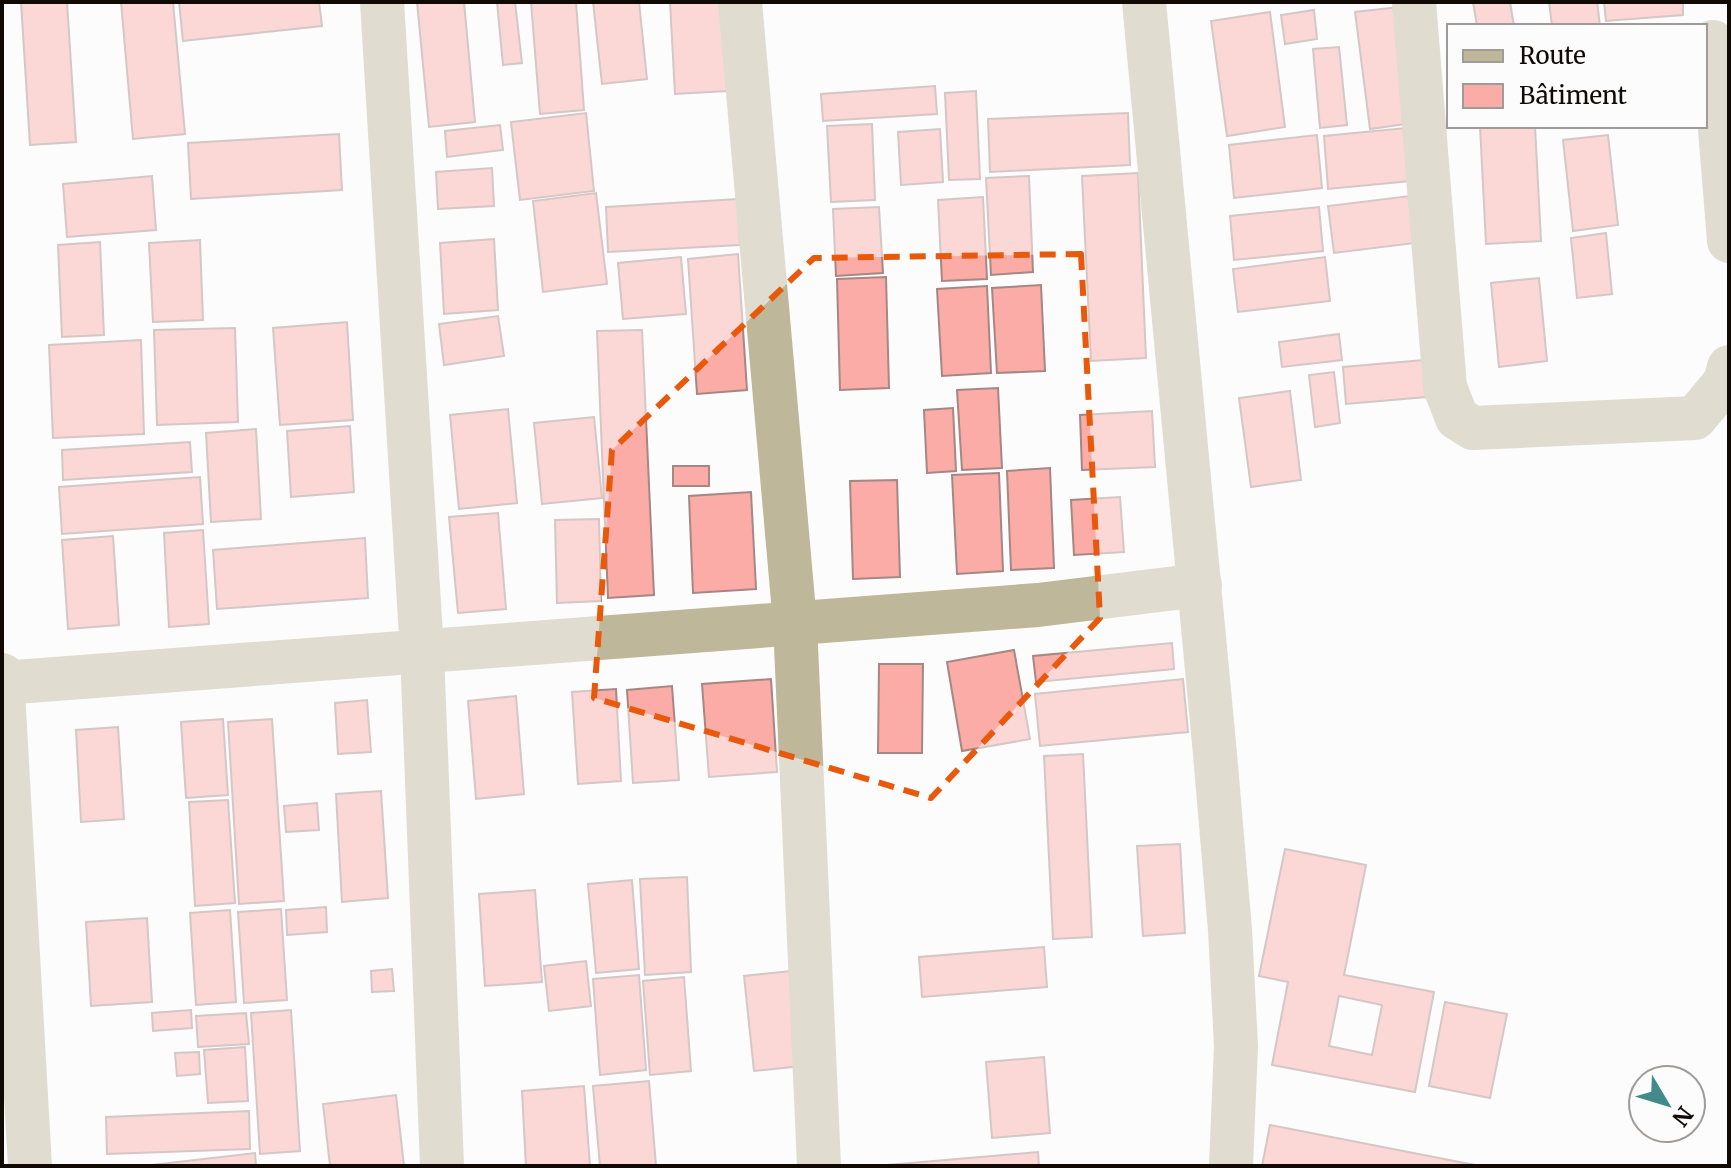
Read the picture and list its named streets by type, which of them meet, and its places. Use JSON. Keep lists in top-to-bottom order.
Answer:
{
  "legend": ["Route", "Bâtiment"],
  "north": "bottom right"
}
